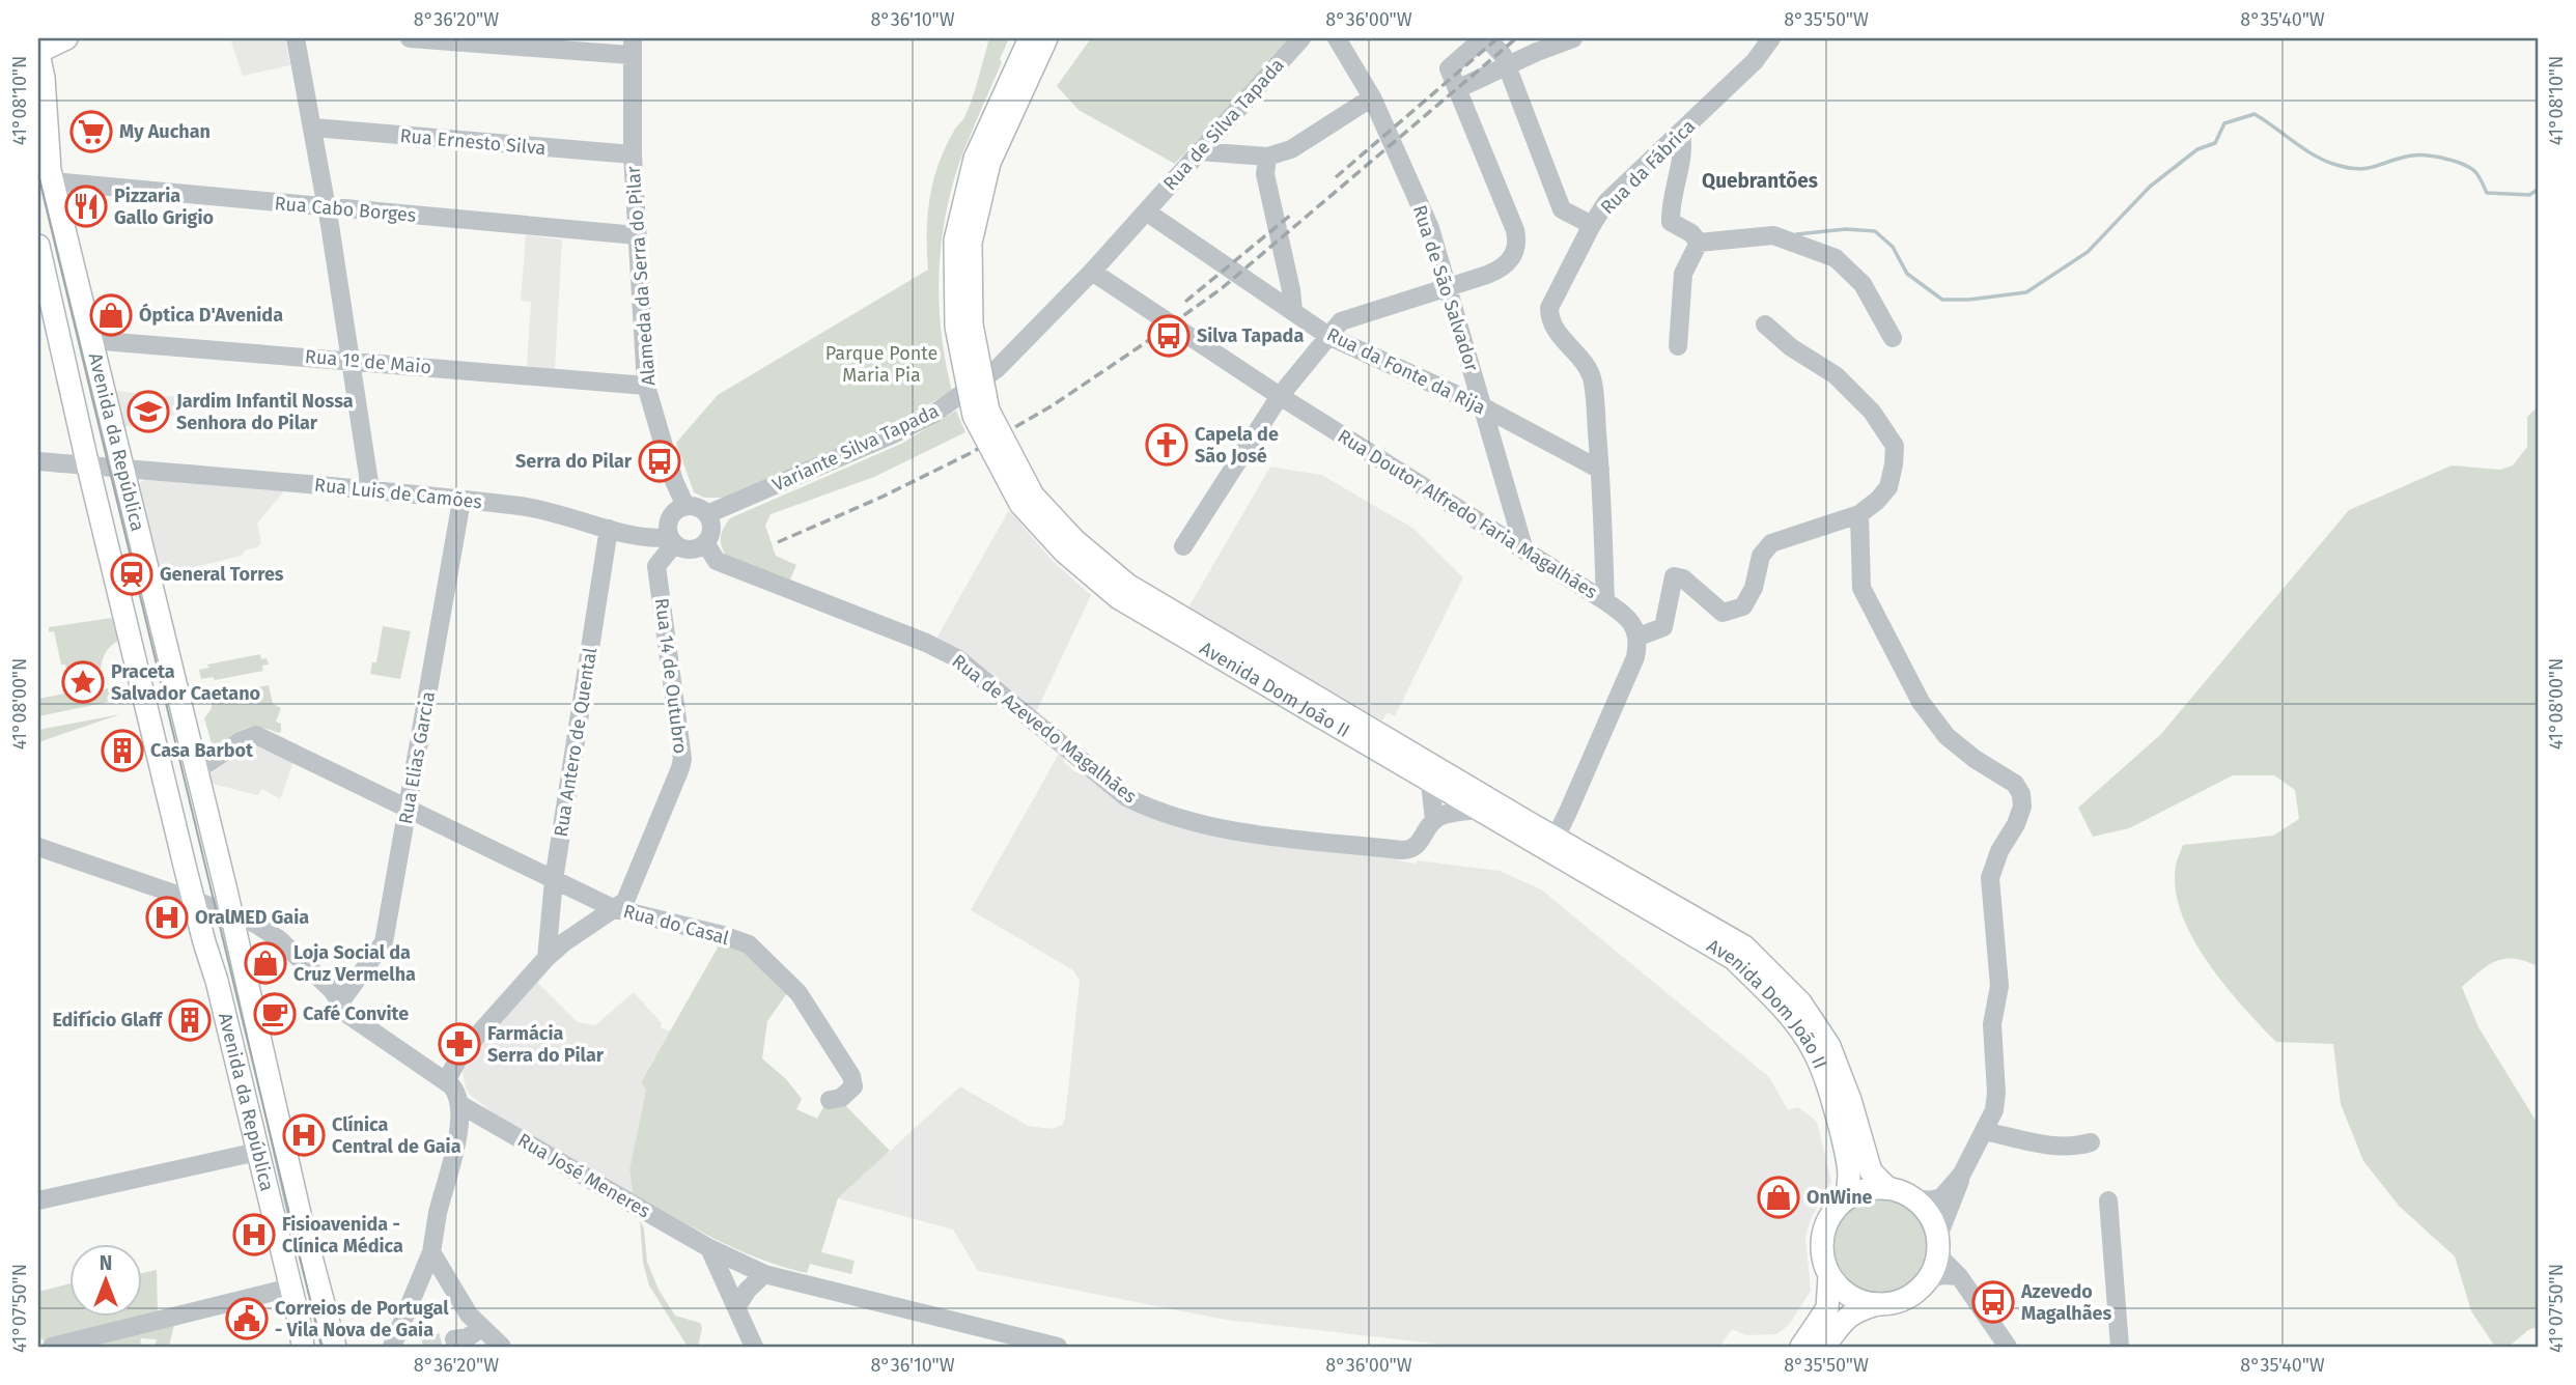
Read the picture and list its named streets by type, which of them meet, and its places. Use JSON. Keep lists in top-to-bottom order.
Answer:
{
  "streets": {
    "main road": ["Avenida da República", "Avenida Dom João II"],
    "street": [
      "Rua de Silva Tapada",
      "Rua Ernesto Silva",
      "Rua da Fábrica",
      "Rua Cabo Borges",
      "Alameda da Serra do Pilar",
      "Rua de São Salvador",
      "Rua 1º de Maio",
      "Rua da Fonte da Rija",
      "Variante Silva Tapada",
      "Rua Luis de Camões",
      "Rua Doutor Alfredo Faria Magalhães",
      "Rua 14 de Outubro",
      "Rua de Azevedo Magalhães",
      "Rua Antero de Quental",
      "Rua Elias Garcia",
      "Rua do Casal",
      "Rua José Meneres"
    ]
  },
  "crossings": [
    ["Rua de Silva Tapada", "Rua da Fonte da Rija"],
    ["Rua de Silva Tapada", "Variante Silva Tapada"],
    ["Rua Ernesto Silva", "Alameda da Serra do Pilar"],
    ["Rua da Fábrica", "Rua da Fonte da Rija"],
    ["Rua da Fábrica", "Rua Doutor Alfredo Faria Magalhães"],
    ["Rua Cabo Borges", "Alameda da Serra do Pilar"],
    ["Rua Cabo Borges", "Avenida da República"],
    ["Alameda da Serra do Pilar", "Rua 1º de Maio"],
    ["Alameda da Serra do Pilar", "Variante Silva Tapada"],
    ["Alameda da Serra do Pilar", "Rua Luis de Camões"],
    ["Alameda da Serra do Pilar", "Rua 14 de Outubro"],
    ["Alameda da Serra do Pilar", "Rua de Azevedo Magalhães"],
    ["Rua de São Salvador", "Rua da Fonte da Rija"],
    ["Rua de São Salvador", "Rua Doutor Alfredo Faria Magalhães"],
    ["Rua 1º de Maio", "Avenida da República"],
    ["Rua da Fonte da Rija", "Variante Silva Tapada"],
    ["Avenida da República", "Rua Luis de Camões"],
    ["Variante Silva Tapada", "Rua Luis de Camões"],
    ["Variante Silva Tapada", "Rua Doutor Alfredo Faria Magalhães"],
    ["Variante Silva Tapada", "Rua 14 de Outubro"],
    ["Variante Silva Tapada", "Rua de Azevedo Magalhães"],
    ["Rua Luis de Camões", "Rua 14 de Outubro"],
    ["Rua Luis de Camões", "Rua de Azevedo Magalhães"],
    ["Rua Luis de Camões", "Rua Antero de Quental"],
    ["Rua Luis de Camões", "Rua Elias Garcia"],
    ["Rua 14 de Outubro", "Rua de Azevedo Magalhães"],
    ["Rua 14 de Outubro", "Rua Antero de Quental"],
    ["Rua 14 de Outubro", "Rua do Casal"]
  ],
  "districts": ["Quebrantões"],
  "parks": ["Parque Ponte Maria Pia"],
  "places": {
    "supermarket": ["My Auchan"],
    "restaurant": ["Pizzaria Gallo Grigio"],
    "shop": ["Óptica D'Avenida", "Loja Social da Cruz Vermelha", "OnWine"],
    "bus stop": ["Silva Tapada", "Serra do Pilar", "Azevedo Magalhães"],
    "school or university": ["Jardim Infantil Nossa Senhora do Pilar"],
    "church": ["Capela de São José"],
    "station": ["General Torres"],
    "place": ["Praceta Salvador Caetano"],
    "building": ["Casa Barbot", "Edifício Glaff"],
    "hospital": ["OralMED Gaia", "Clínica Central de Gaia", "Fisioavenida - Clínica Médica"],
    "cafe": ["Café Convite"],
    "pharmacy": ["Farmácia Serra do Pilar"],
    "public building": ["Correios de Portugal - Vila Nova de Gaia"]
  },
  "north": "top",
  "coordinates": [
    "8°36'20\"W",
    "8°36'10\"W",
    "8°36'00\"W",
    "8°35'50\"W",
    "8°35'40\"W",
    "41°08'10\"N",
    "41°08'00\"N",
    "41°07'50\"N"
  ]
}
